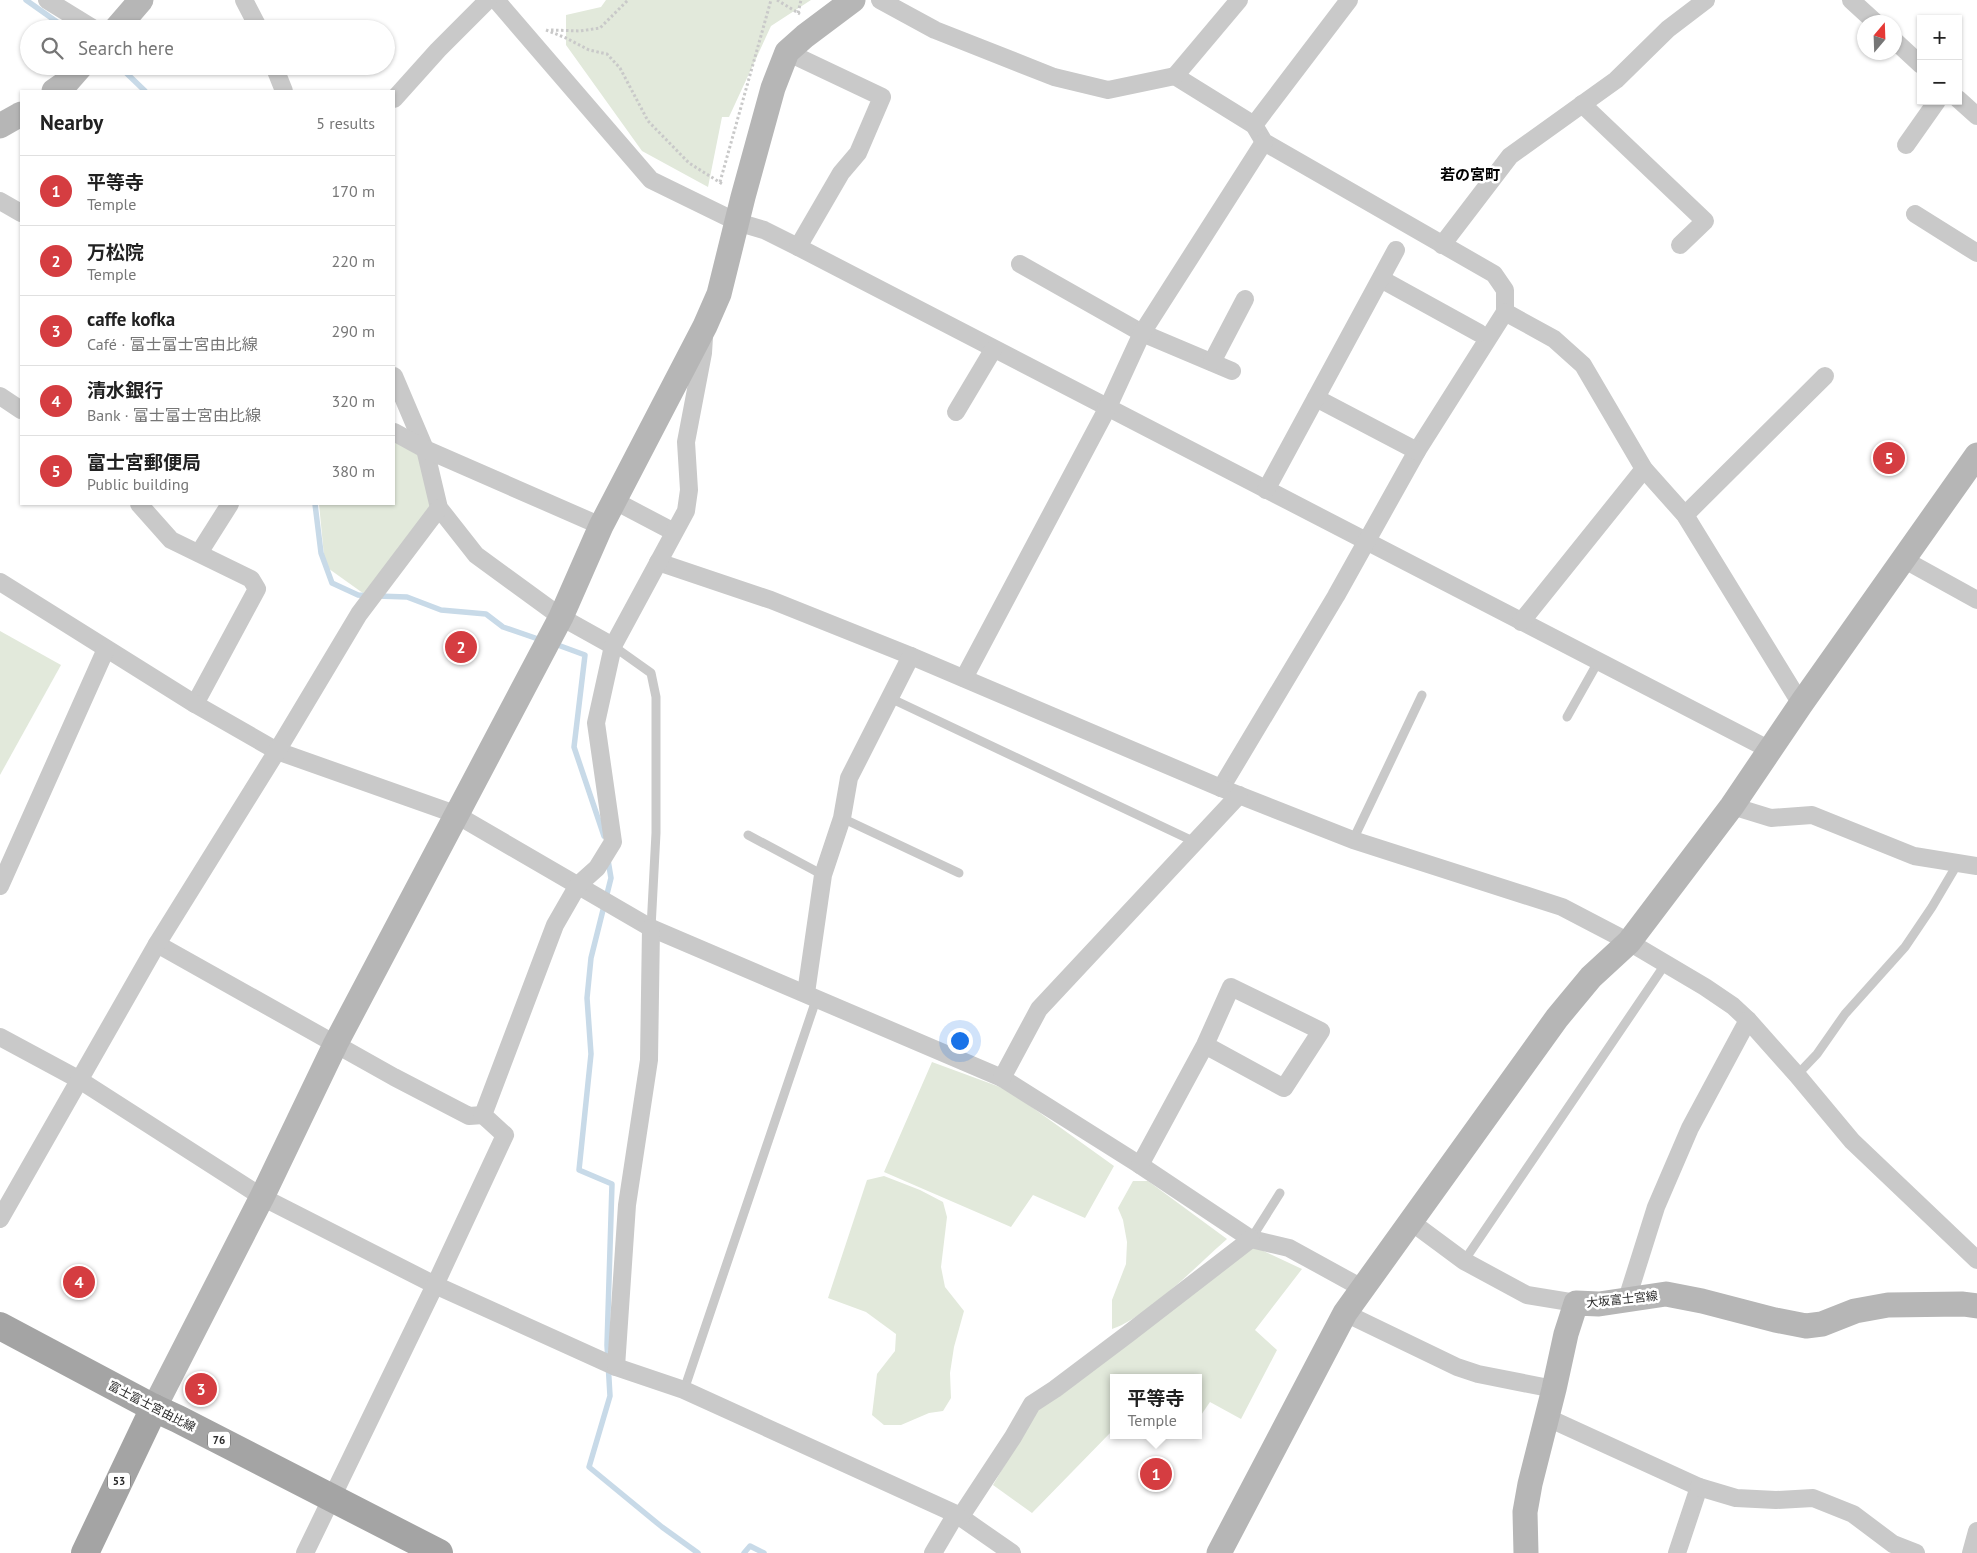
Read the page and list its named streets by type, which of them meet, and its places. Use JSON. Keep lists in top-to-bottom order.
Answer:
{
  "streets": {
    "main road": ["富士富士宮由比線", "76", "53"],
    "street": ["大坂富士宮線"]
  },
  "crossings": [
    ["富士富士宮由比線", "53"]
  ],
  "districts": ["若の宮町"],
  "north": "top",
  "page": {
    "map_buttons": ["+", "−"],
    "search": "Search here",
    "heading": ["Nearby", "5 results"],
    "list": [
      {
        "mark": "1",
        "name": "平等寺",
        "note": "Temple",
        "value": "170 m"
      },
      {
        "mark": "2",
        "name": "万松院",
        "note": "Temple",
        "value": "220 m"
      },
      {
        "mark": "3",
        "name": "caffe kofka",
        "note": "Café · 富士富士宮由比線",
        "value": "290 m"
      },
      {
        "mark": "4",
        "name": "清水銀行",
        "note": "Bank · 富士富士宮由比線",
        "value": "320 m"
      },
      {
        "mark": "5",
        "name": "富士宮郵便局",
        "note": "Public building",
        "value": "380 m"
      }
    ],
    "pins": [
      "5",
      "2",
      "4",
      "3",
      "1"
    ],
    "popup": ["平等寺", "Temple"]
  }
}
